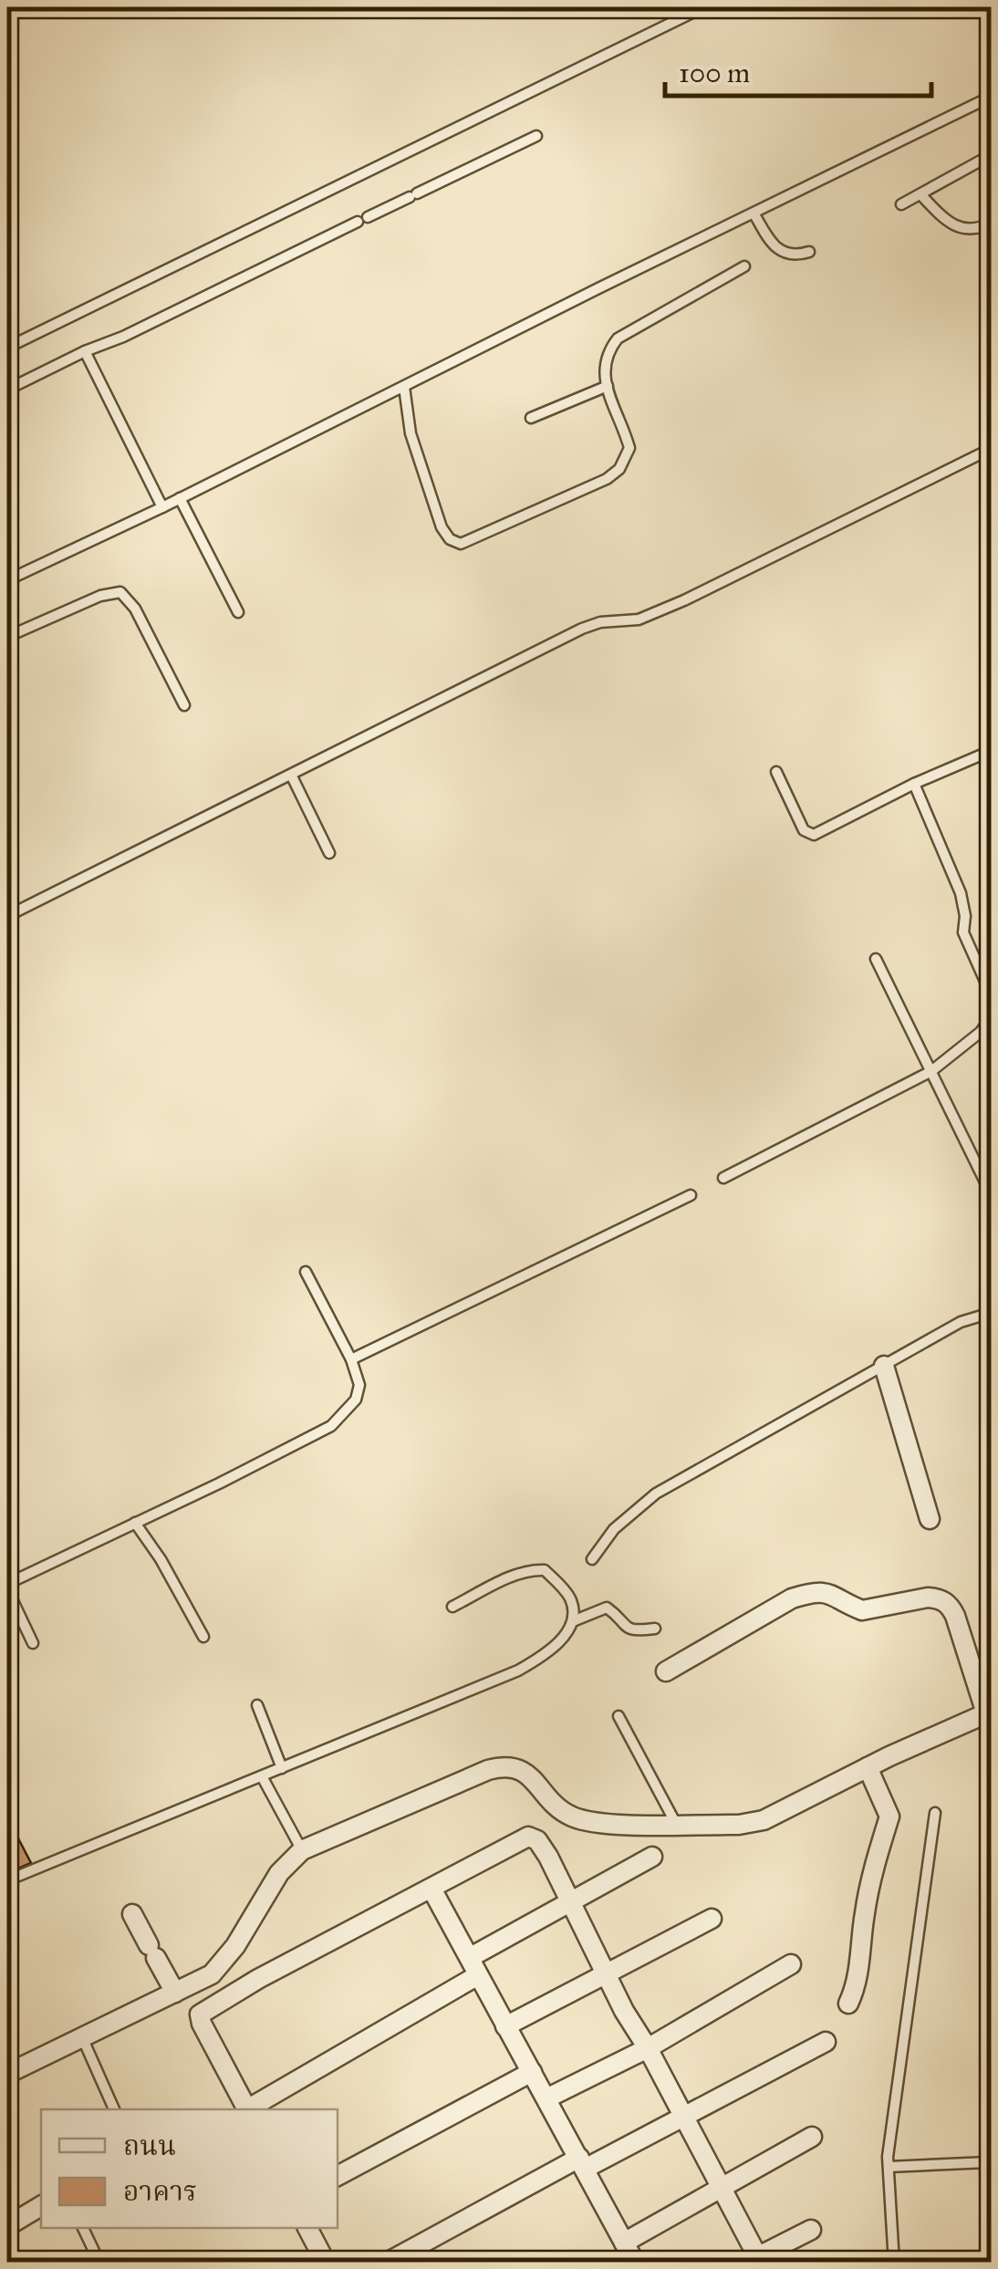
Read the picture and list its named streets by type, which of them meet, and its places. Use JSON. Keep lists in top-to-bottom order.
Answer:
{
  "legend": ["ถนน", "อาคาร"],
  "scale_bar": "100 m"
}
